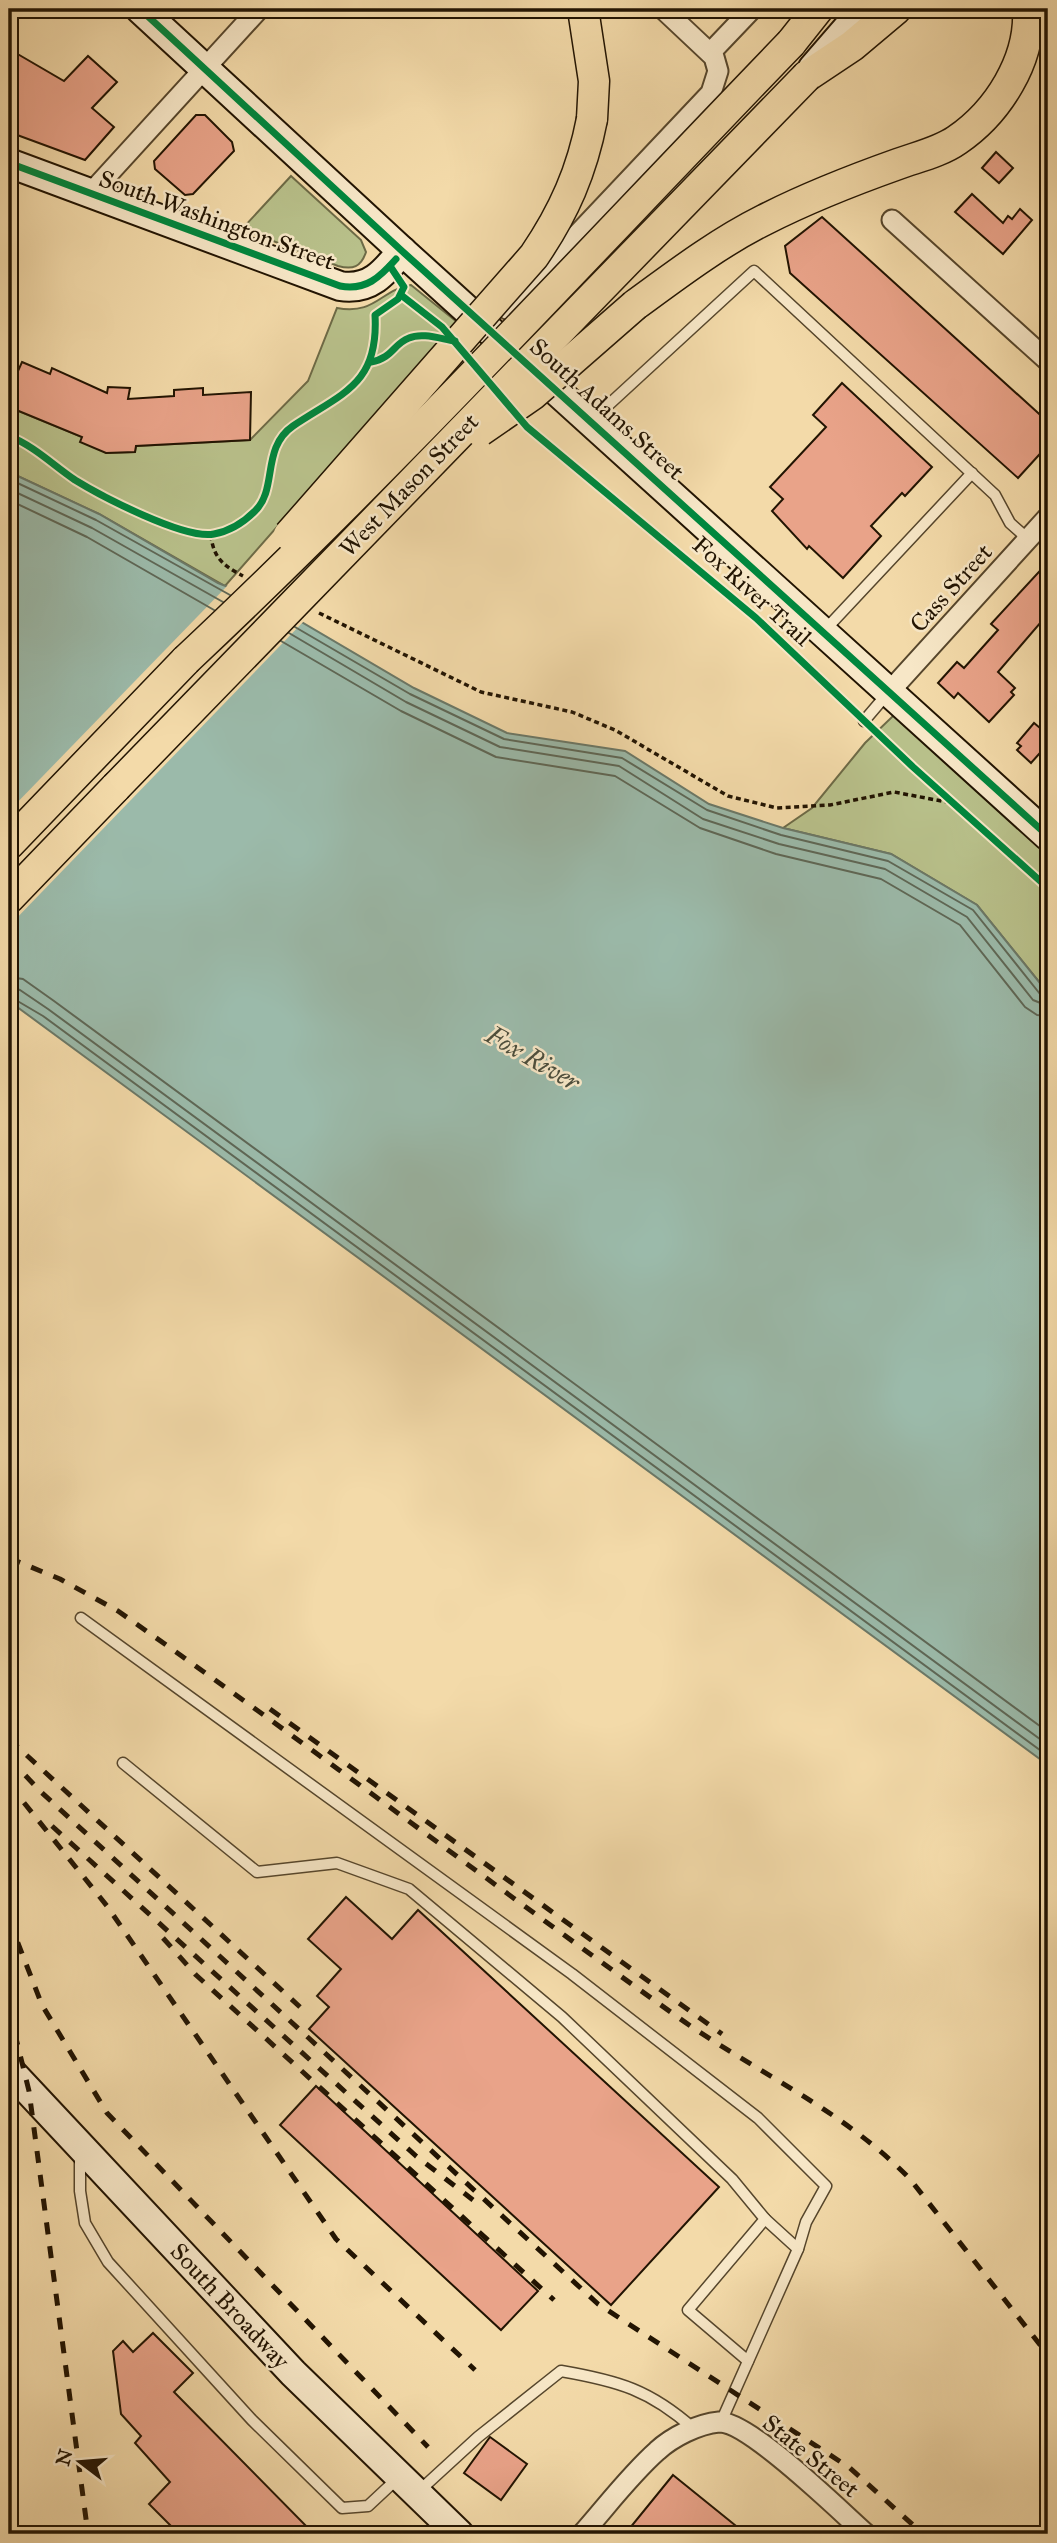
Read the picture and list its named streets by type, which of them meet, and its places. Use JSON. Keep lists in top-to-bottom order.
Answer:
{
  "streets": {
    "main road": ["West Mason Street"],
    "street": [
      "South Washington Street",
      "South Adams Street",
      "Cass Street",
      "South Broadway",
      "State Street"
    ],
    "cycle path": ["Fox River Trail"]
  },
  "crossings": [
    ["South Washington Street", "South Adams Street"],
    ["South Adams Street", "Cass Street"]
  ],
  "water": ["Fox River"],
  "north": "left"
}
